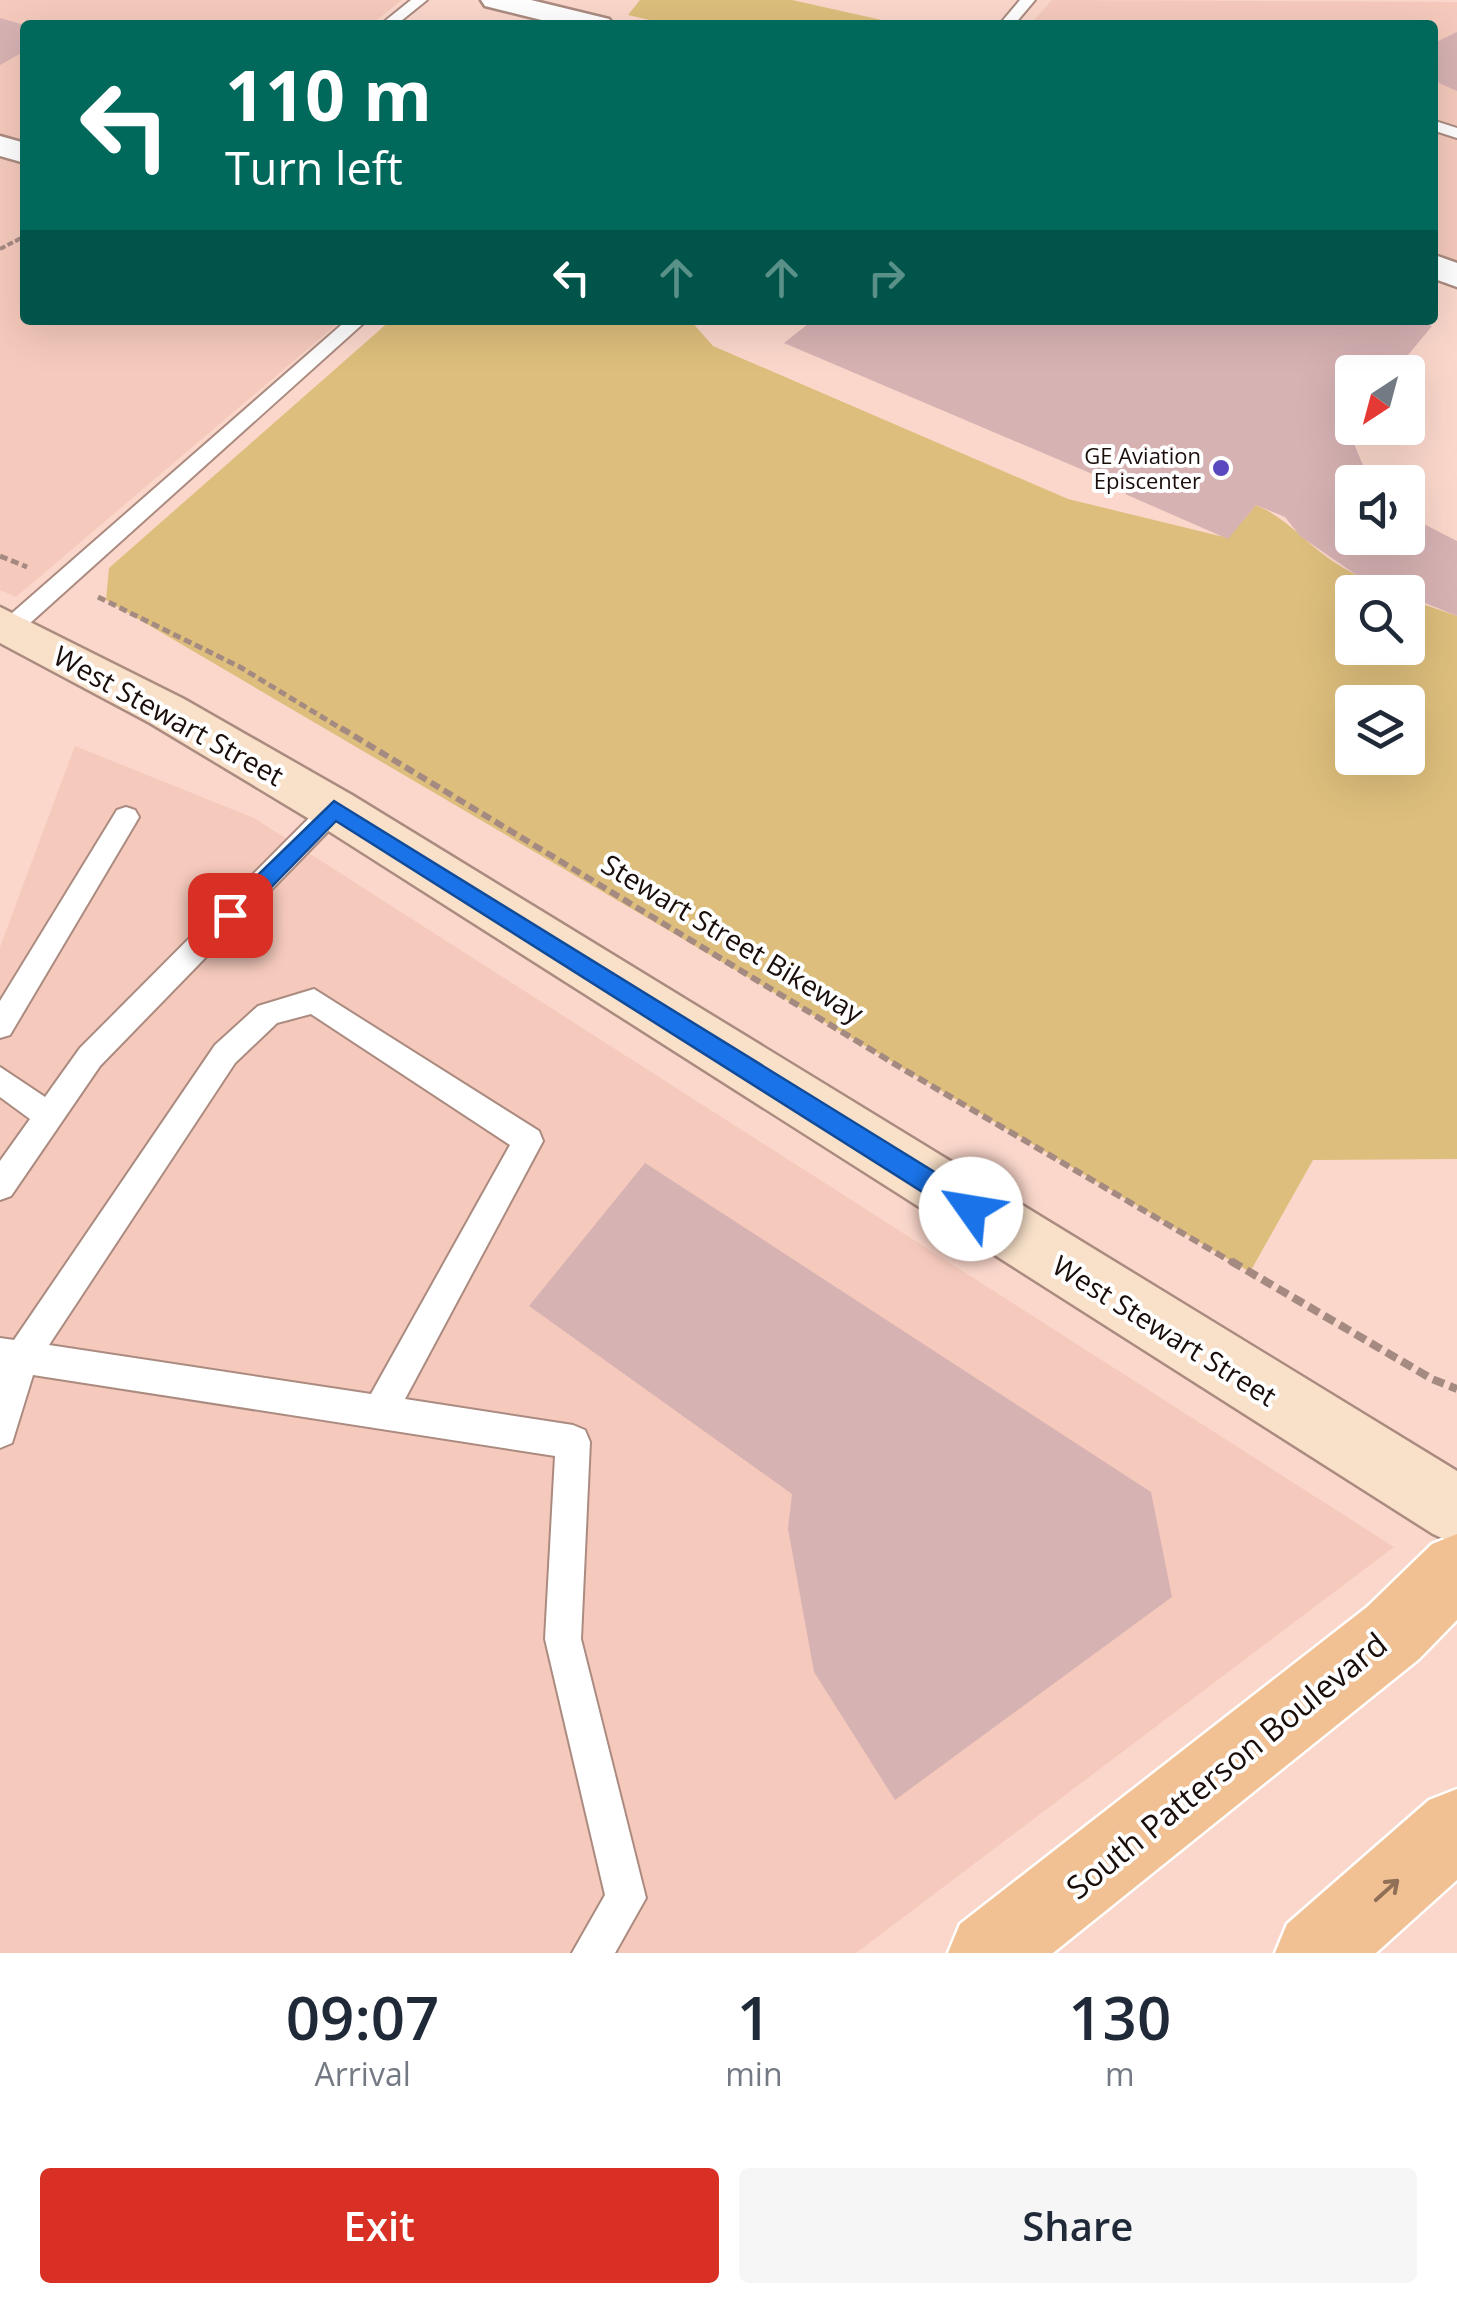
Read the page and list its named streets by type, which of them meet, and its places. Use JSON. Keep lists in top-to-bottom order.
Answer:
{
  "streets": {
    "main road": ["West Stewart Street", "South Patterson Boulevard"],
    "path": ["Stewart Street Bikeway"]
  },
  "places": ["GE Aviation Episcenter"],
  "north": "bottom left",
  "page": {
    "turn": ["110 m", "Turn left"],
    "eta": [
      "09:07",
      "Arrival",
      "1",
      "min",
      "130",
      "m"
    ],
    "buttons": ["Exit", "Share"]
  }
}
